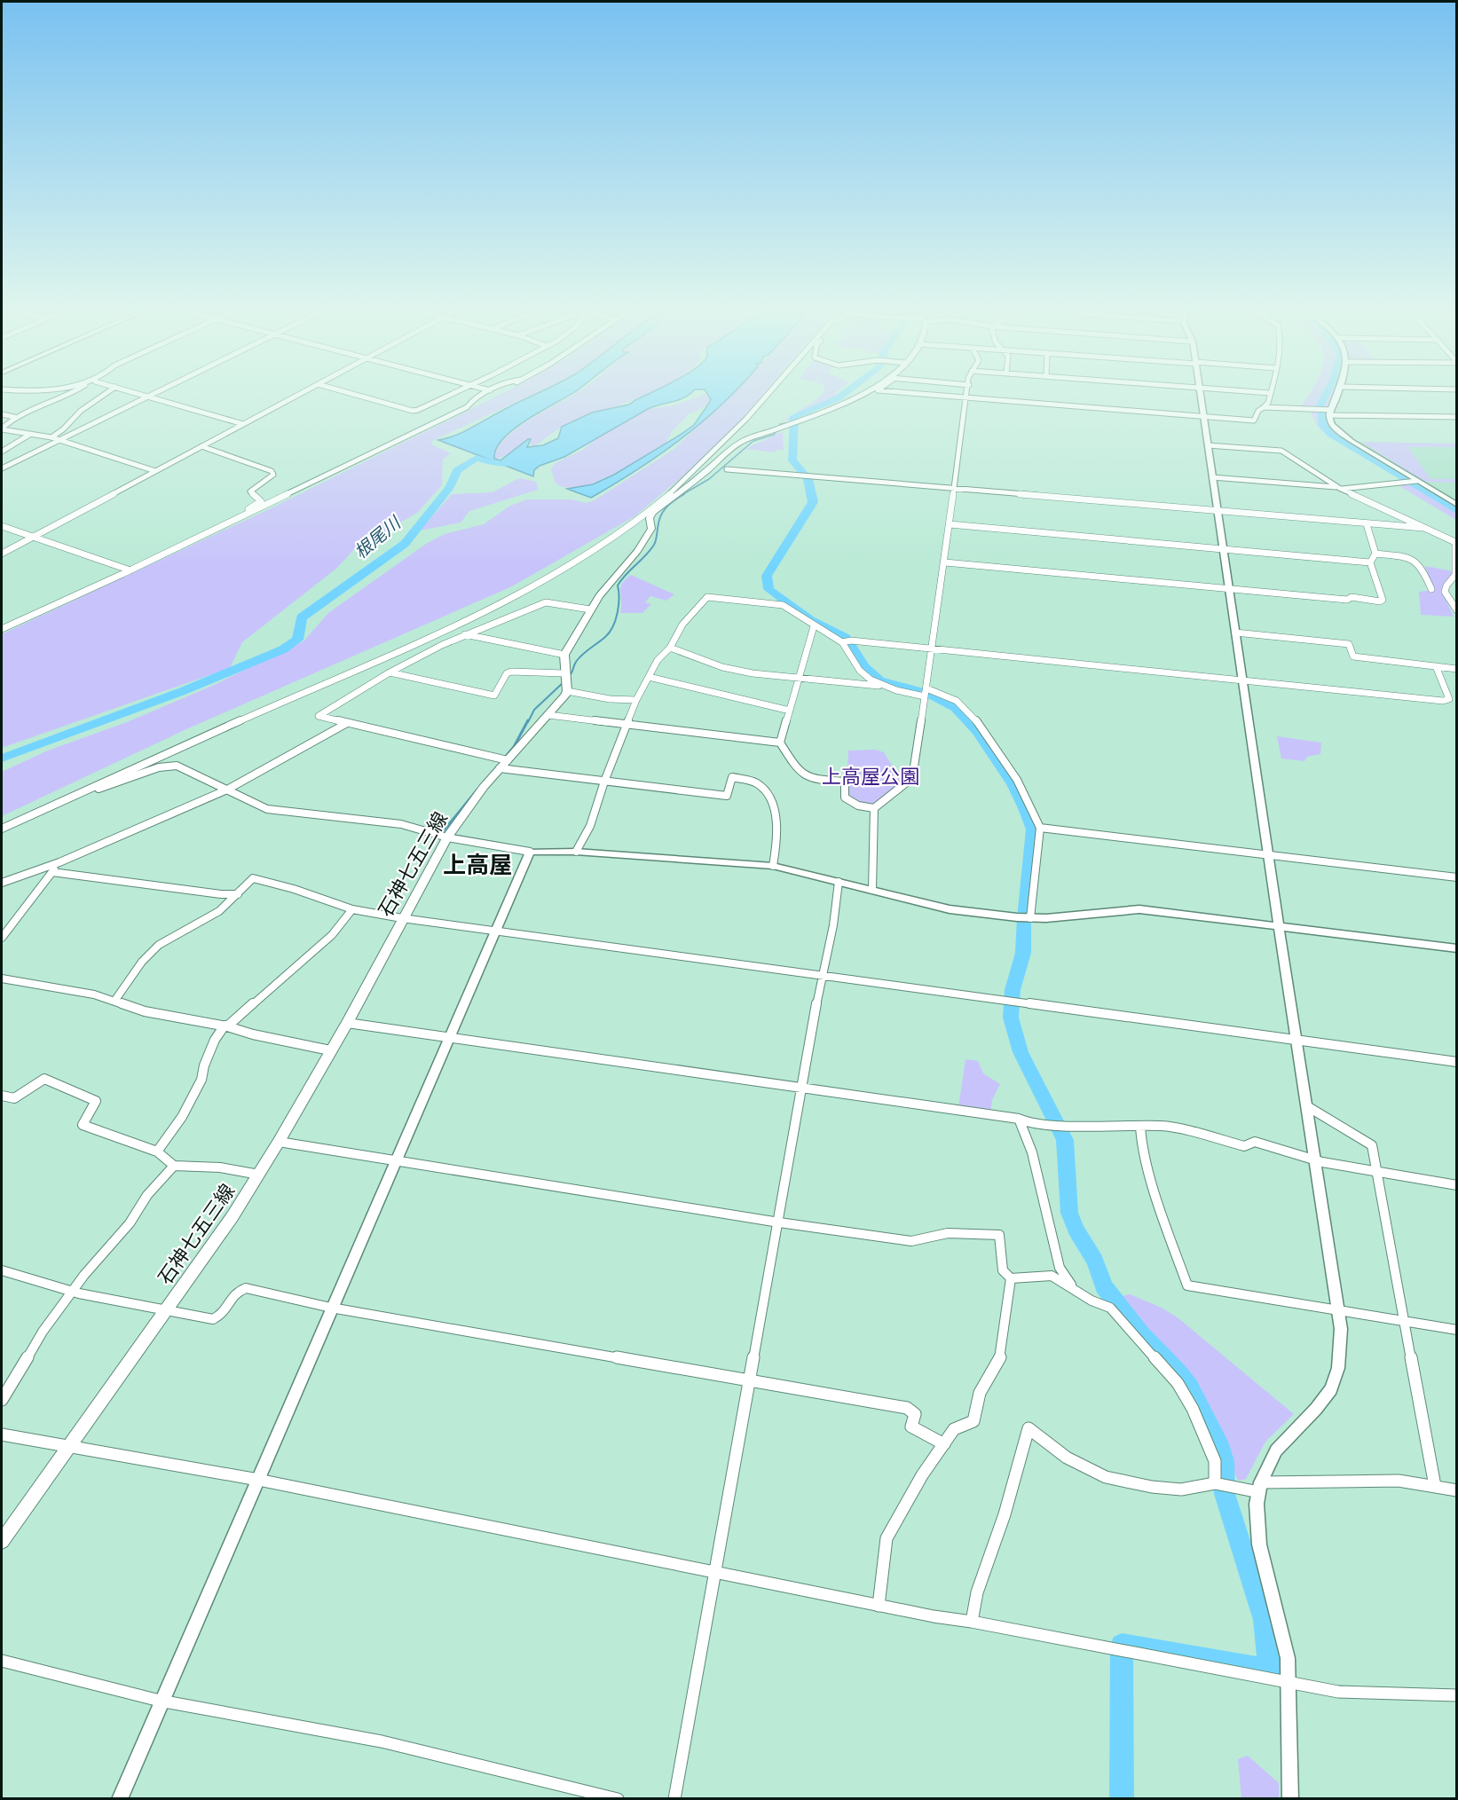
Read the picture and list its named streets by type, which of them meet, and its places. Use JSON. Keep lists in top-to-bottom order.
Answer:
{
  "streets": {
    "main road": ["石神七五三線"]
  },
  "districts": ["上高屋"],
  "water": ["根尾川"],
  "parks": ["上高屋公園"]
}
